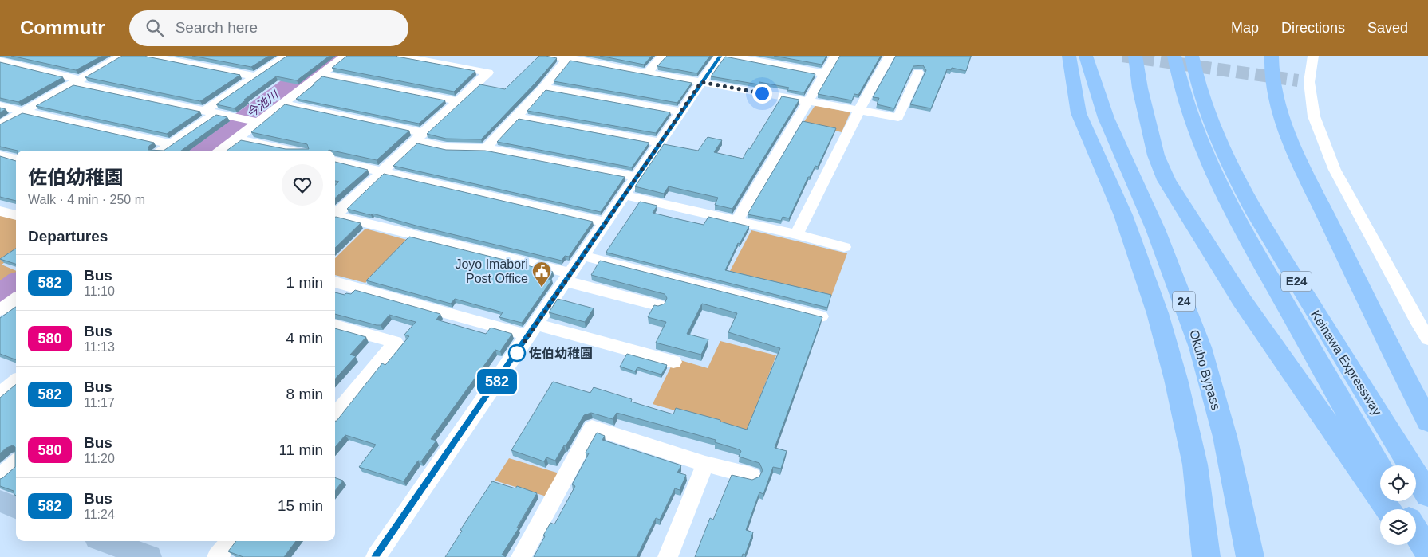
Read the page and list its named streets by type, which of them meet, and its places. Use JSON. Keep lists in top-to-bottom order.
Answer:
{
  "streets": {
    "highway": [
      "E24",
      "24",
      "Keinawa Expressway",
      "Okubo Bypass"
    ]
  },
  "water": ["今池川"],
  "places": {
    "public building": ["Joyo Imabori Post Office"],
    "other": ["佐伯幼稚園"]
  },
  "lines": ["bus line 582"],
  "page": {
    "header": "Commutr",
    "search": "Search here",
    "nav": ["Map", "Directions", "Saved"],
    "on_map": "582",
    "heading": [
      ["佐伯幼稚園", "Walk · 4 min · 250 m"],
      "Departures"
    ],
    "list": [
      {
        "mark": "582",
        "name": "Bus",
        "note": "11:10",
        "value": "1 min"
      },
      {
        "mark": "580",
        "name": "Bus",
        "note": "11:13",
        "value": "4 min"
      },
      {
        "mark": "582",
        "name": "Bus",
        "note": "11:17",
        "value": "8 min"
      },
      {
        "mark": "580",
        "name": "Bus",
        "note": "11:20",
        "value": "11 min"
      },
      {
        "mark": "582",
        "name": "Bus",
        "note": "11:24",
        "value": "15 min"
      }
    ]
  }
}
